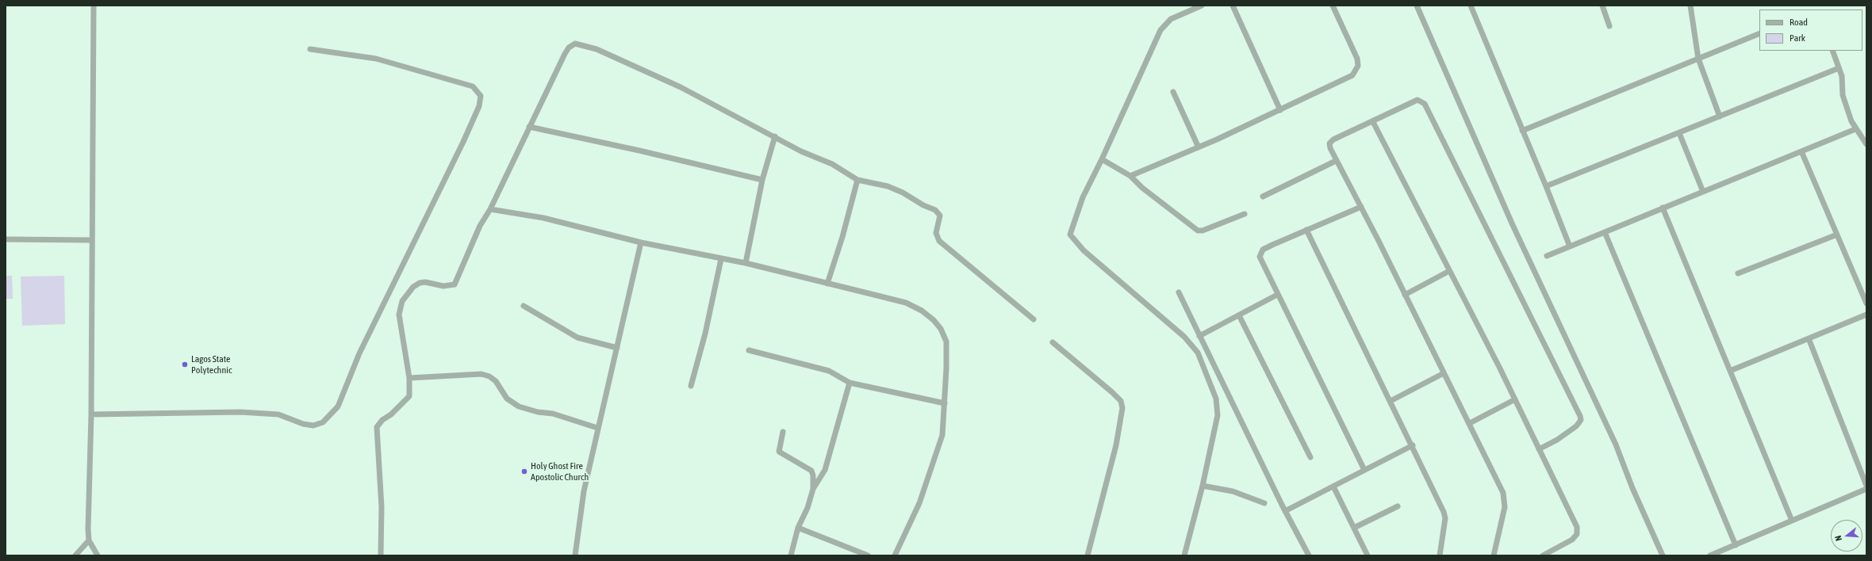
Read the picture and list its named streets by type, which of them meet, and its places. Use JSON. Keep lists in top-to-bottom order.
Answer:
{
  "places": ["Lagos State Polytechnic", "Holy Ghost Fire Apostolic Church"],
  "legend": ["Road", "Park"],
  "north": "left"
}
